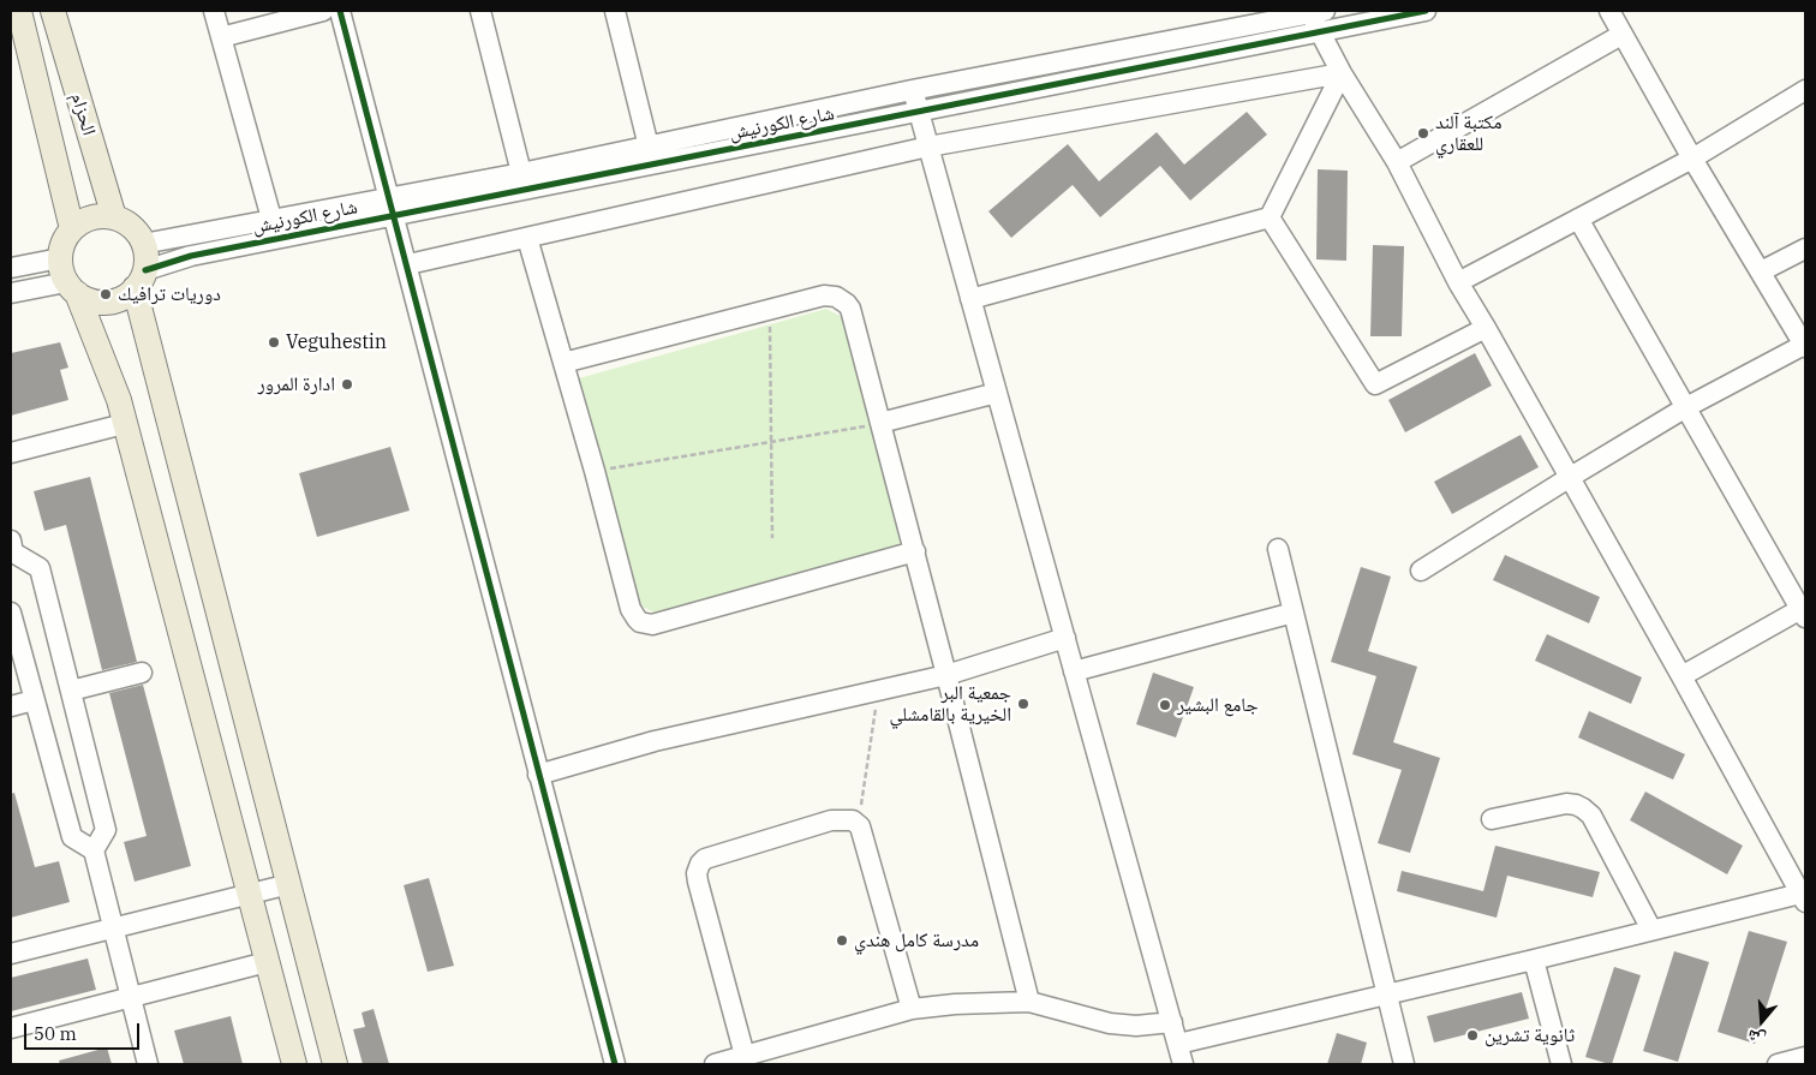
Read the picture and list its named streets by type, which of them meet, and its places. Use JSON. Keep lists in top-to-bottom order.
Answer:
{
  "streets": {
    "main road": ["الحزام"],
    "street": ["شارع الكورنيش"]
  },
  "crossings": [
    ["الحزام", "شارع الكورنيش"]
  ],
  "places": [
    "مكتبة آلند للعقاري",
    "دوريات ترافيك",
    "Veguhestin",
    "ادارة المرور",
    "جمعية البر الخيرية بالقامشلي",
    "جامع البشير",
    "مدرسة كامل هندي",
    "ثانوية تشرين"
  ],
  "scale_bar": "50 m",
  "north": "bottom"
}
